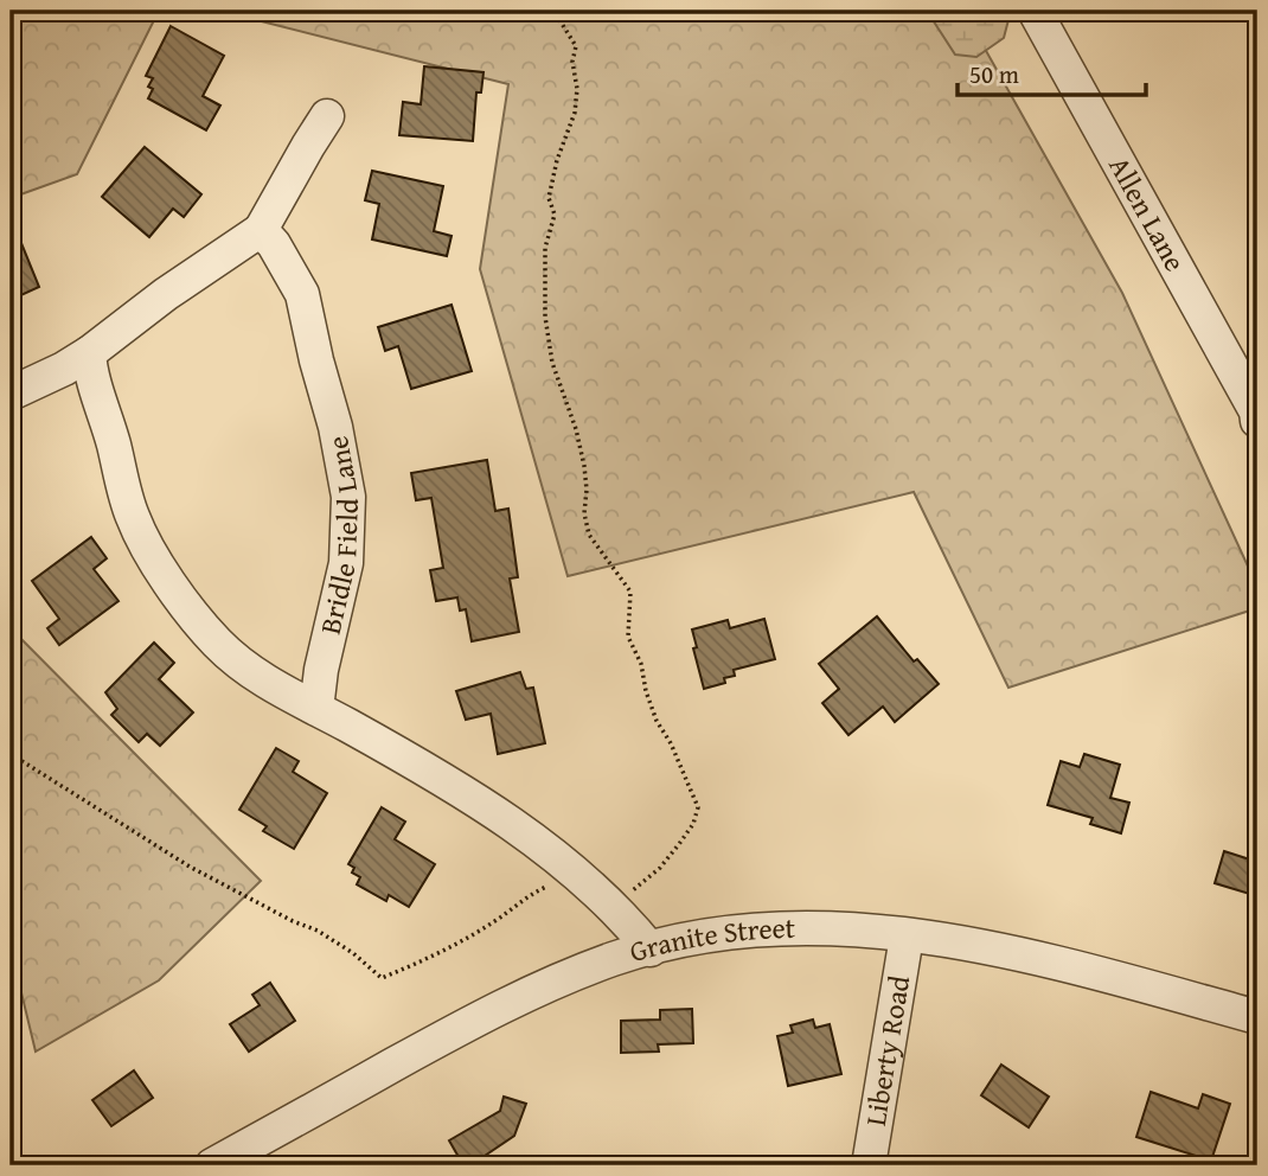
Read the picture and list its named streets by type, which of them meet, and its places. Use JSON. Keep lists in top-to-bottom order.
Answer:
{
  "streets": {
    "street": [
      "Allen Lane",
      "Bridle Field Lane",
      "Granite Street",
      "Liberty Road"
    ]
  },
  "crossings": [
    ["Granite Street", "Liberty Road"]
  ],
  "scale_bar": "50 m"
}
